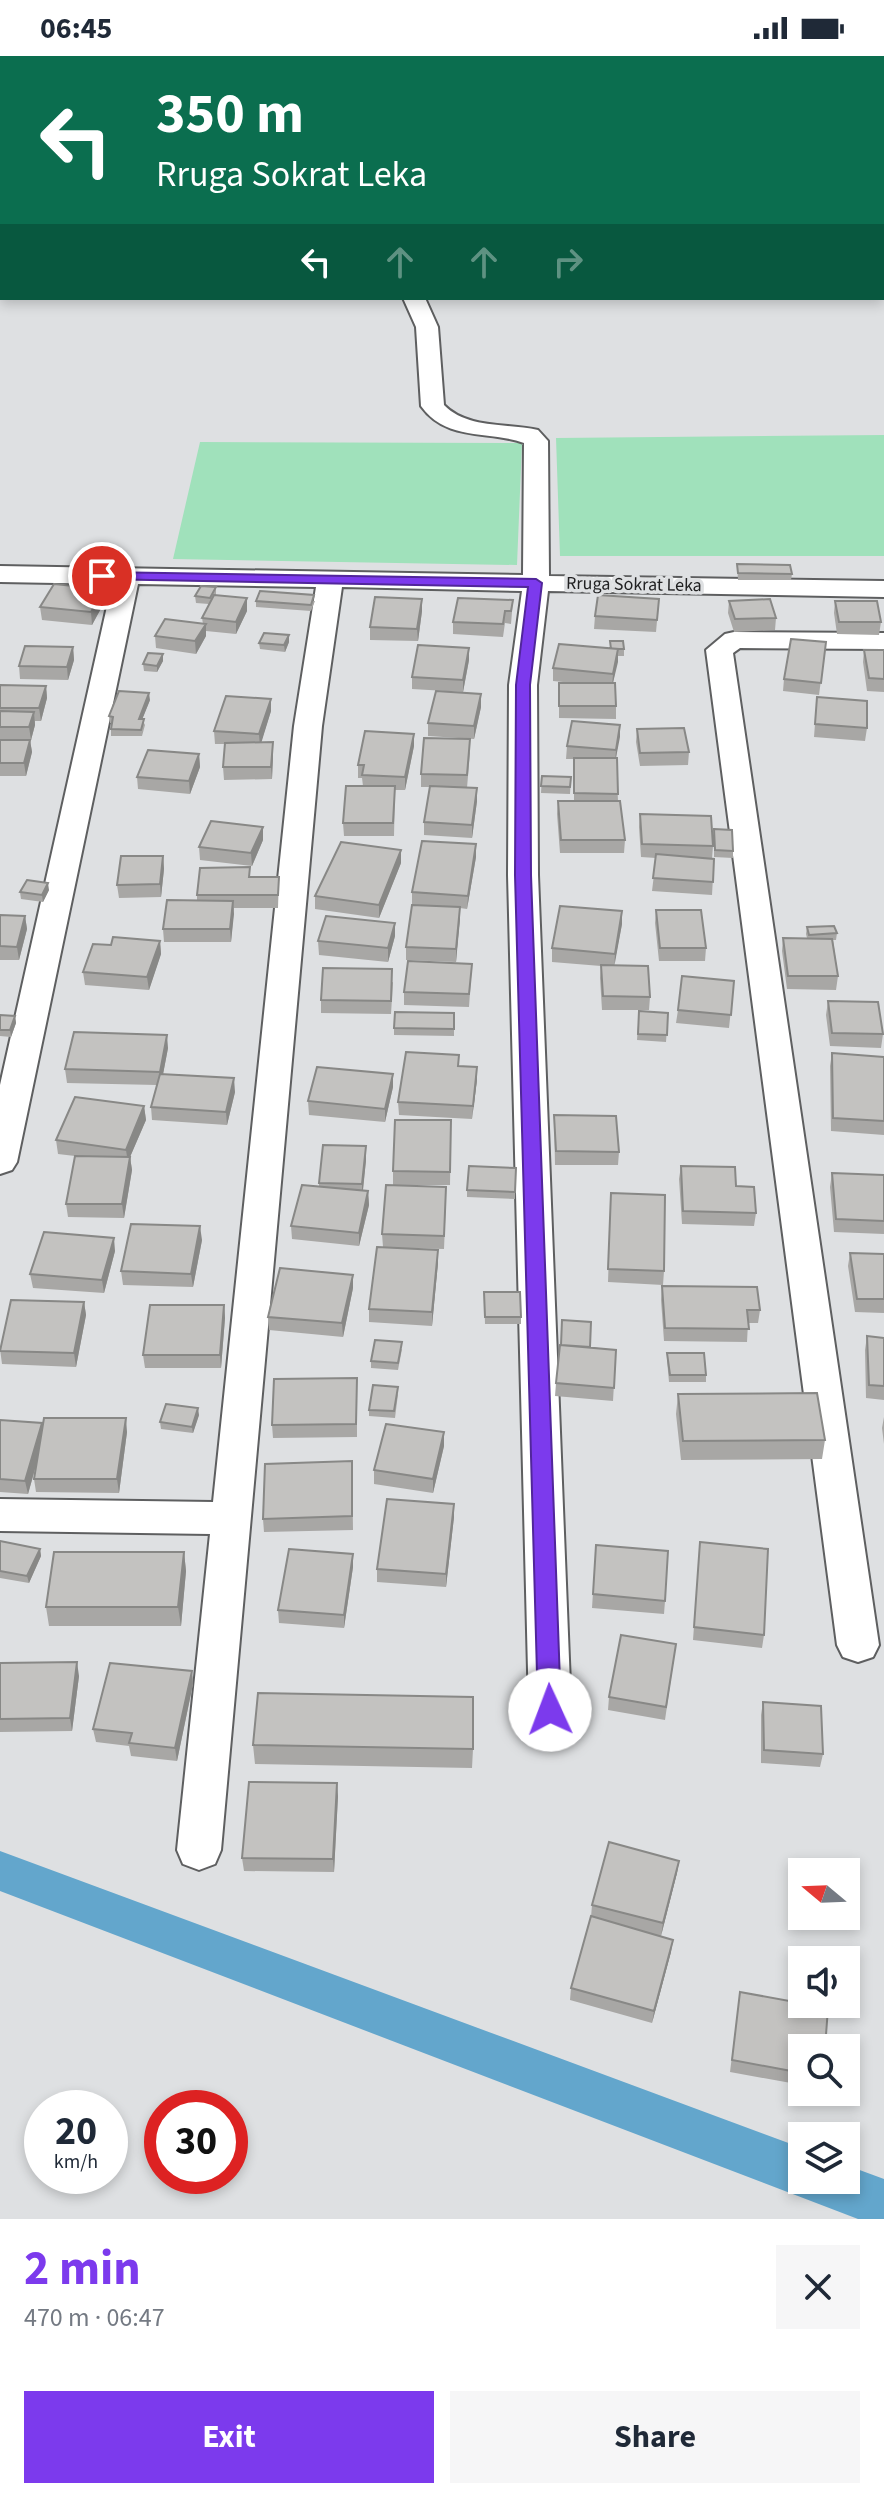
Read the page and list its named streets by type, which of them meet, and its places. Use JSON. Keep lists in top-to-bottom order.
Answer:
{
  "streets": {
    "street": ["Rruga Sokrat Leka"]
  },
  "north": "left",
  "page": {
    "status": "06:45",
    "turn": ["350 m", "Rruga Sokrat Leka"],
    "speed": "20 km/h",
    "limit": "30",
    "heading": ["2 min", "470 m · 06:47"],
    "buttons": ["Exit", "Share"]
  }
}
